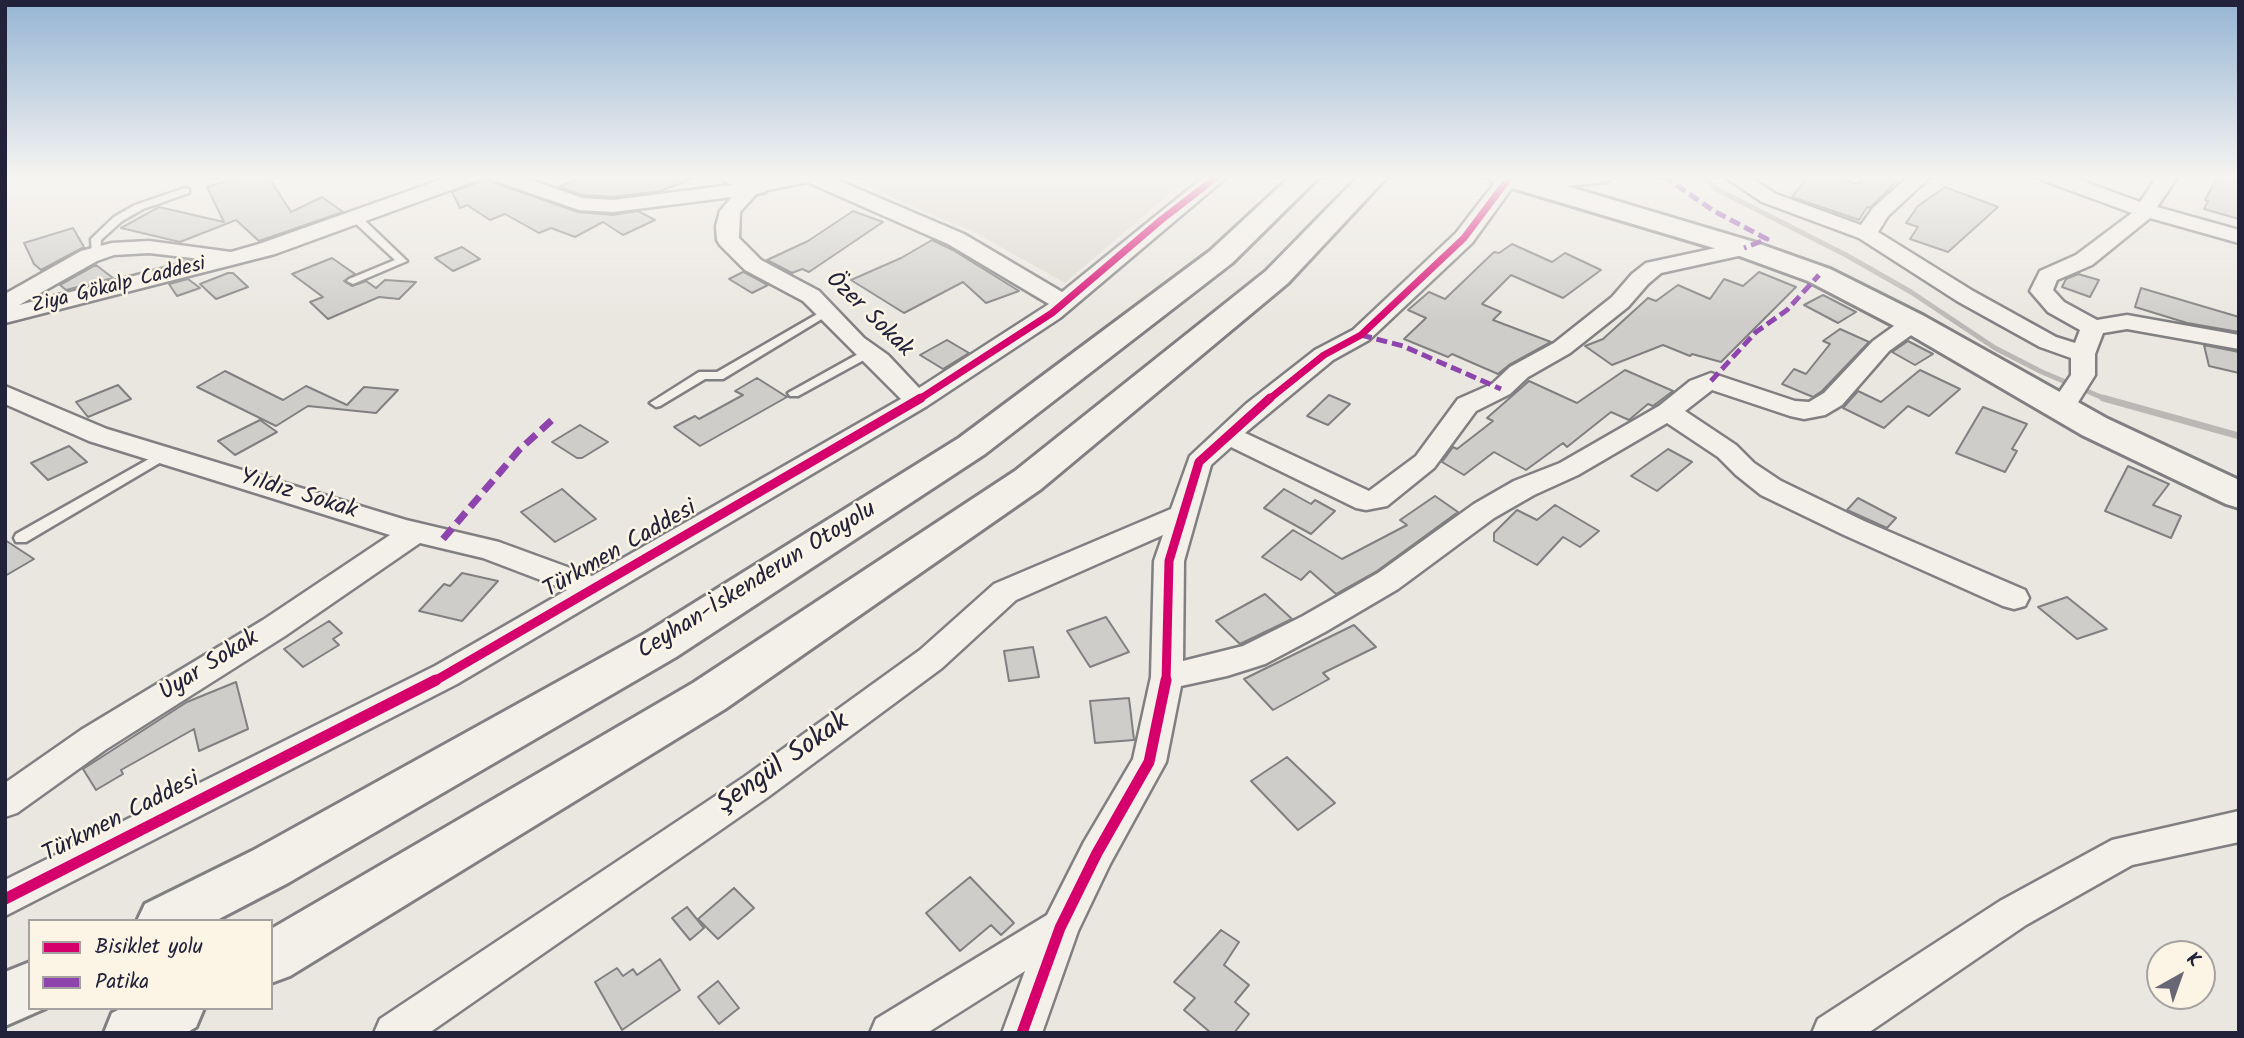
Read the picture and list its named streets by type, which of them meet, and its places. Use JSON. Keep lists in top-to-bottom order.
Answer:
{
  "streets": {
    "main road": ["Ceyhan-İskenderun Otoyolu"],
    "street": [
      "Ziya Gökalp Caddesi",
      "Özer Sokak",
      "Yıldız Sokak",
      "Türkmen Caddesi",
      "Uyar Sokak",
      "Şengül Sokak"
    ]
  },
  "crossings": [
    ["Özer Sokak", "Türkmen Caddesi"],
    ["Yıldız Sokak", "Türkmen Caddesi"],
    ["Yıldız Sokak", "Uyar Sokak"]
  ],
  "legend": ["Bisiklet yolu", "Patika"],
  "north": "top right"
}
